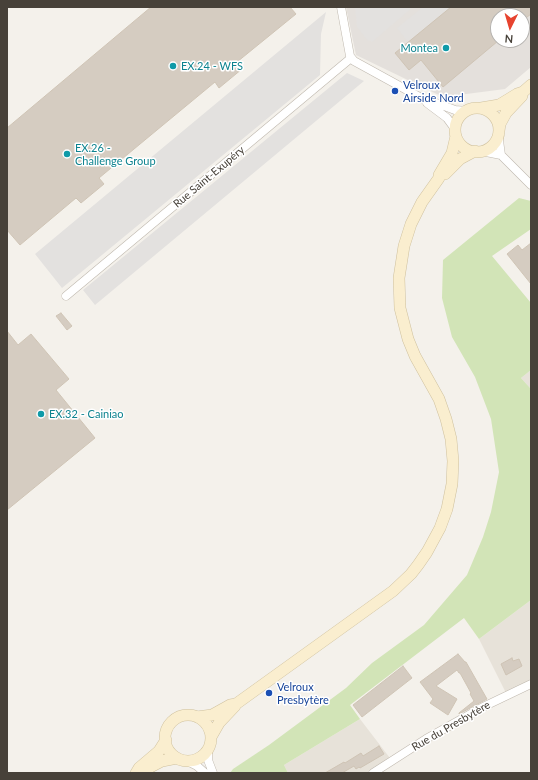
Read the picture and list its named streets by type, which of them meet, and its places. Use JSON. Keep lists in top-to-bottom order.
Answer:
{
  "streets": {
    "street": ["Rue Saint-Exupéry", "Rue du Presbytère"]
  },
  "places": [
    "Montea",
    "EX.24 - WFS",
    "Velroux Airside Nord",
    "EX.26 - Challenge Group",
    "EX.32 - Cainiao",
    "Velroux Presbytère"
  ],
  "north": "bottom"
}
